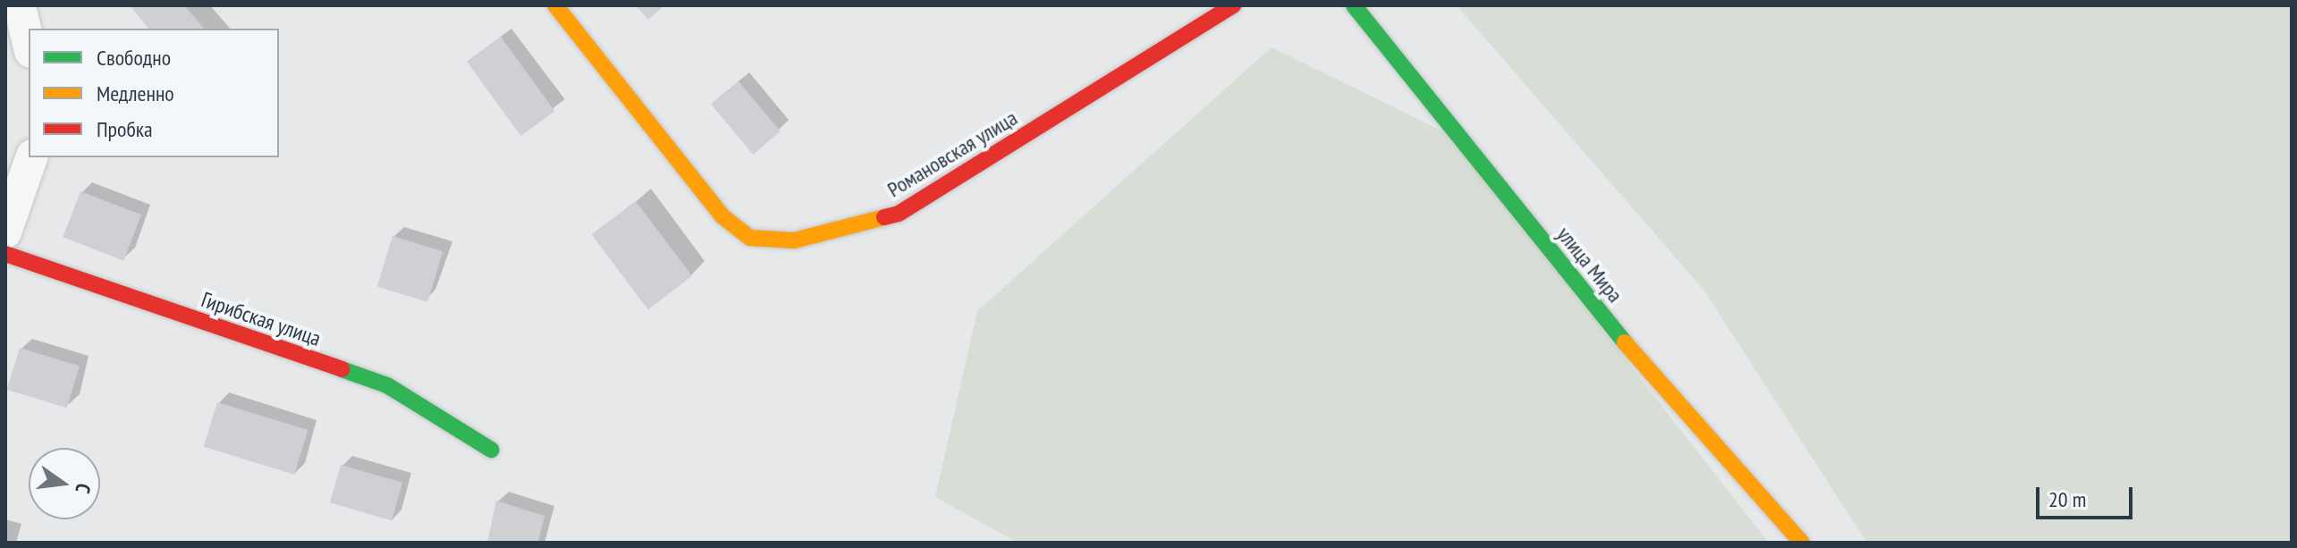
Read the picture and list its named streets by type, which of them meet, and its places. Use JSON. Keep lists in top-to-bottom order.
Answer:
{
  "streets": {
    "street": ["Романовская улица", "улица Мира", "Гирибская улица"]
  },
  "legend": ["Свободно", "Медленно", "Пробка"],
  "scale_bar": "20 m",
  "north": "right"
}
